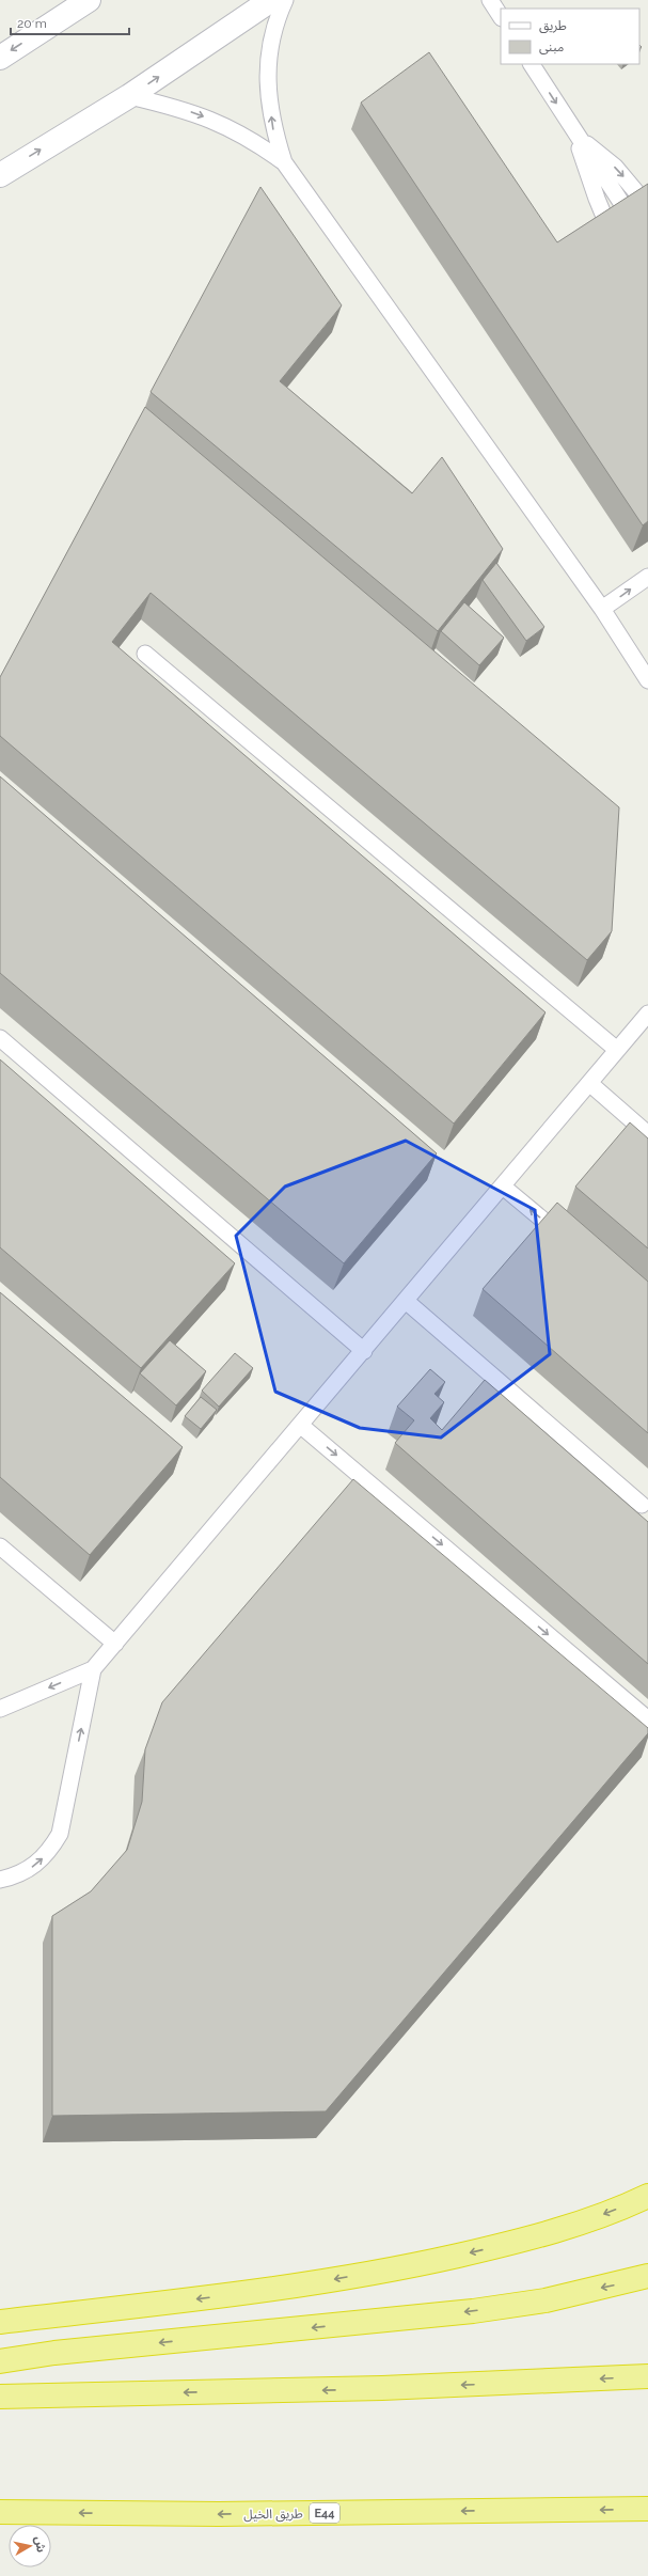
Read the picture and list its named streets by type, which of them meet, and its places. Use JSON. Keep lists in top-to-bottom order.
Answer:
{
  "streets": {
    "highway": ["E44", "طريق الخيل"]
  },
  "legend": ["طريق", "مبنى"],
  "scale_bar": "20 m",
  "north": "right"
}
